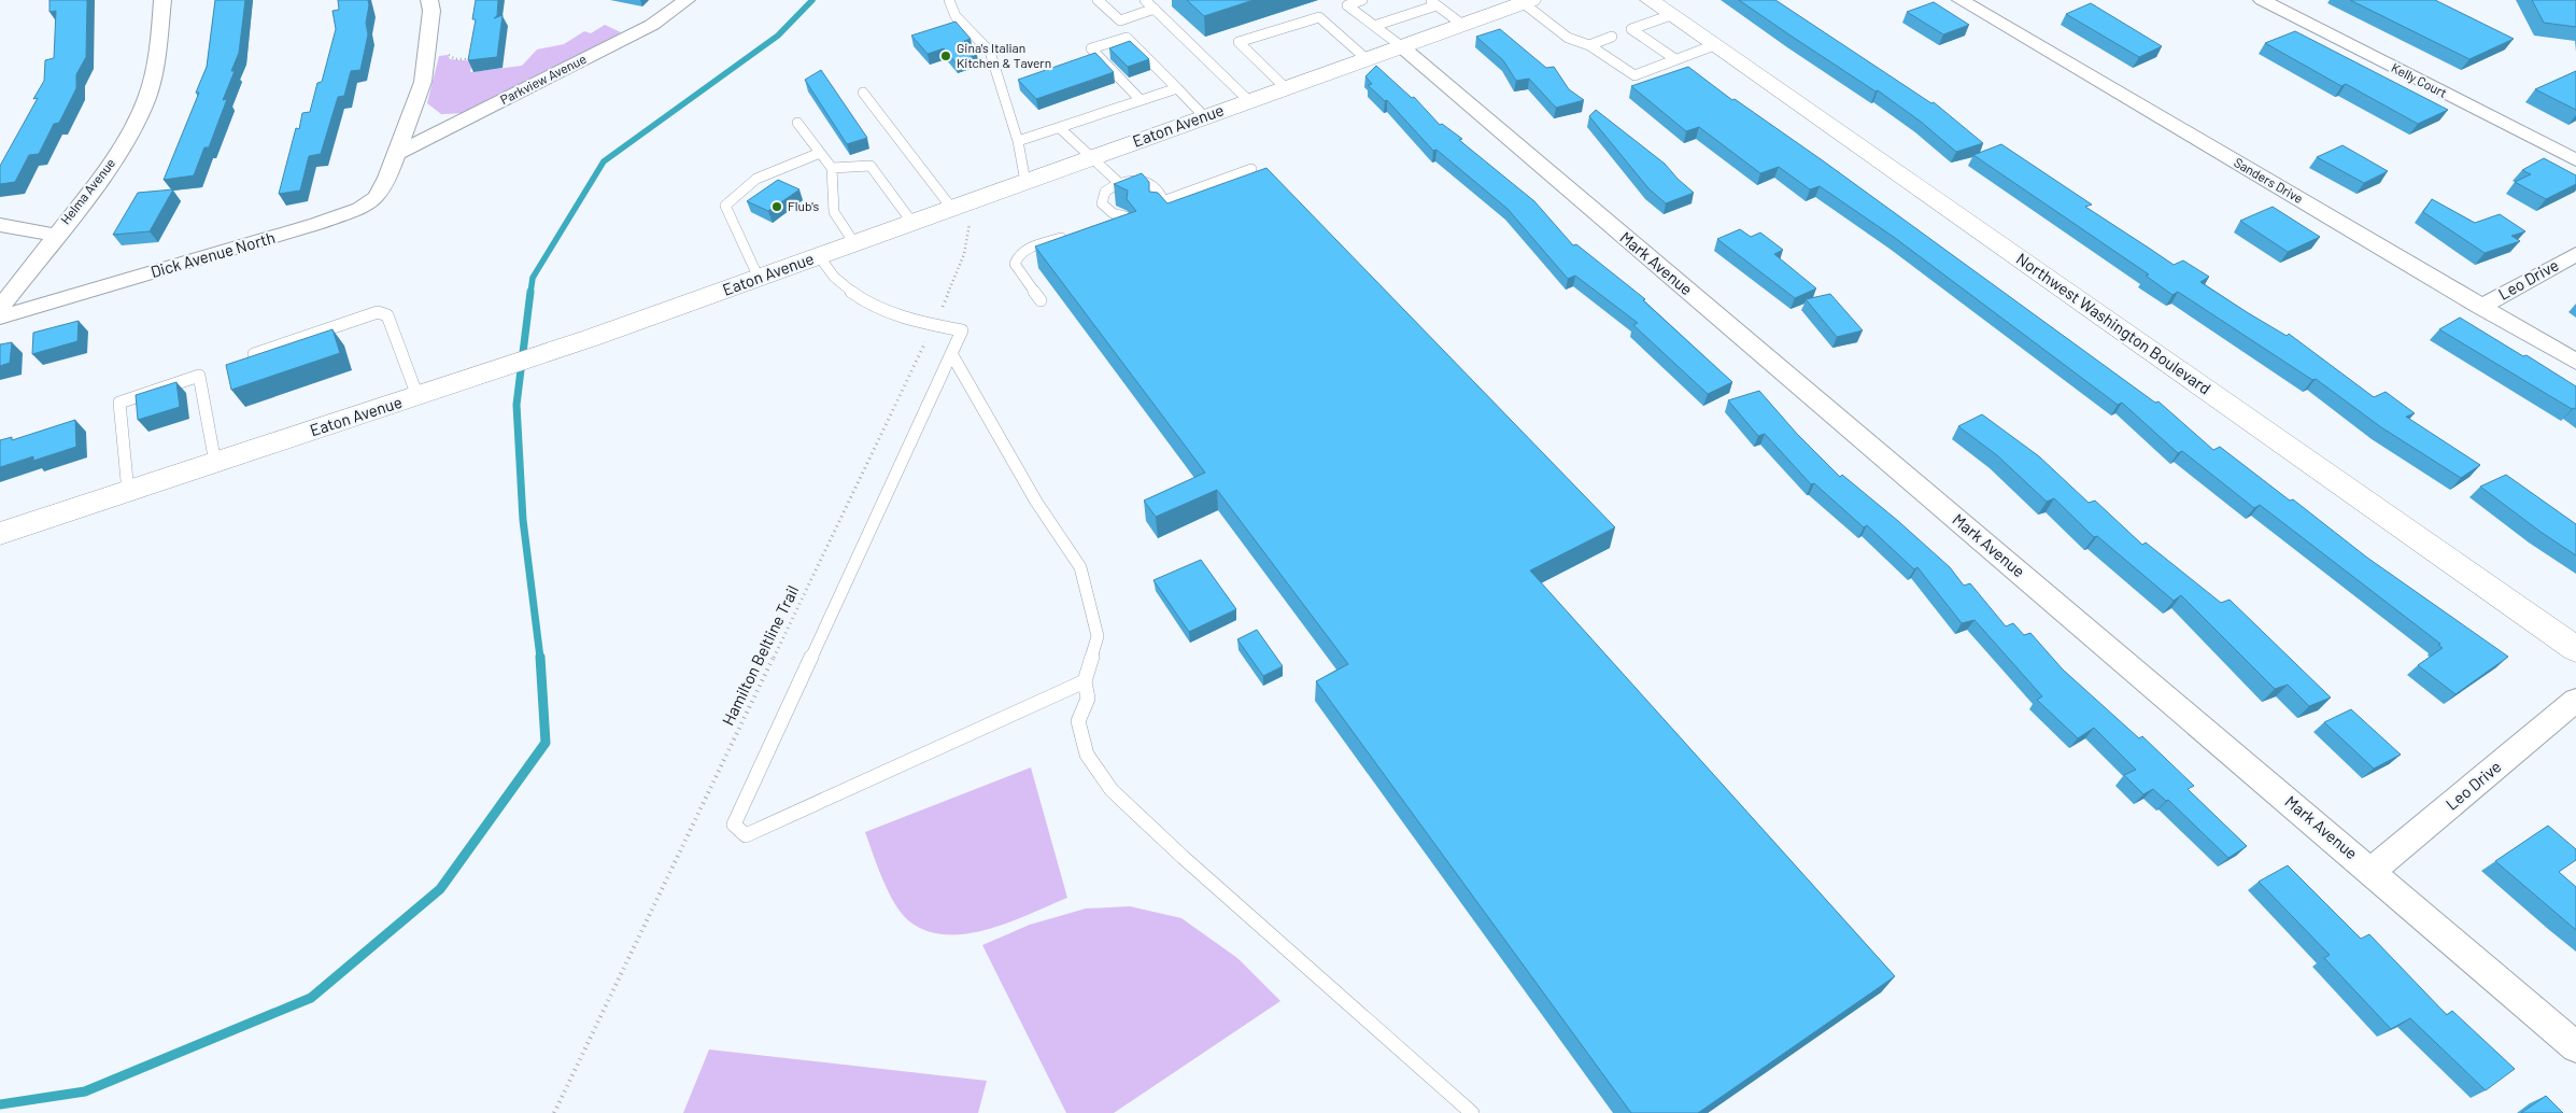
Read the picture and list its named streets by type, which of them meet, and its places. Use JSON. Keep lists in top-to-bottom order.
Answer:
{
  "streets": {
    "main road": ["Eaton Avenue", "Northwest Washington Boulevard"],
    "street": [
      "Parkview Avenue",
      "Kelly Court",
      "Sanders Drive",
      "Helma Avenue",
      "Dick Avenue North",
      "Mark Avenue",
      "Leo Drive"
    ],
    "path": ["Hamilton Beltline Trail"]
  },
  "crossings": [
    ["Parkview Avenue", "Dick Avenue North"],
    ["Eaton Avenue", "Mark Avenue"],
    ["Eaton Avenue", "Hamilton Beltline Trail"],
    ["Sanders Drive", "Leo Drive"],
    ["Mark Avenue", "Leo Drive"]
  ],
  "places": ["Gina's Italian Kitchen & Tavern", "Flub's"]
}
